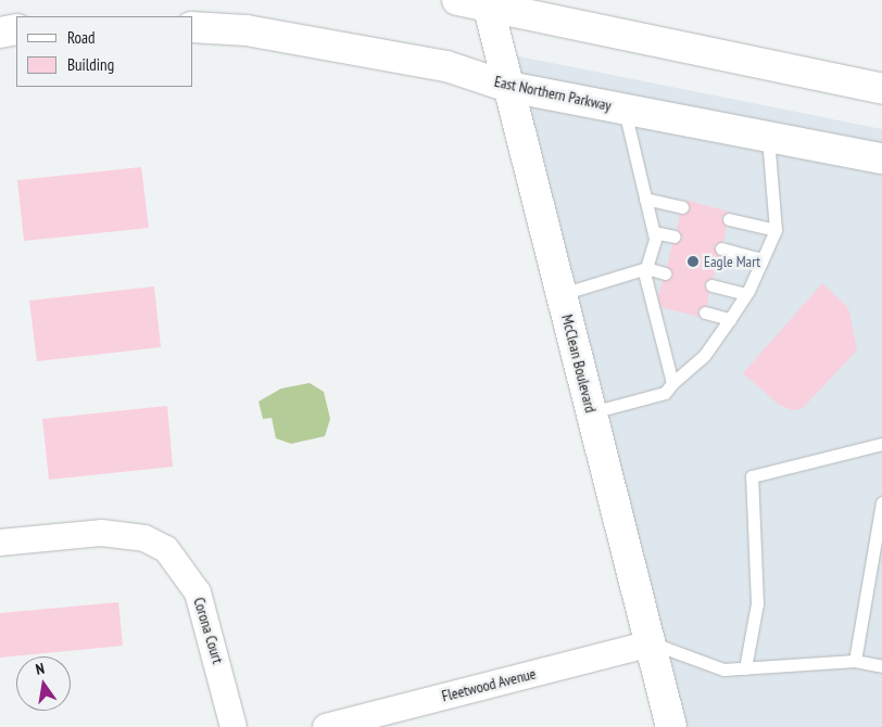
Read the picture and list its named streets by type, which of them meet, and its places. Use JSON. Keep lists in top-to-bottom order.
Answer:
{
  "streets": {
    "main road": ["East Northern Parkway", "McClean Boulevard"],
    "street": ["Corona Court", "Fleetwood Avenue"]
  },
  "crossings": [
    ["East Northern Parkway", "McClean Boulevard"],
    ["McClean Boulevard", "Fleetwood Avenue"]
  ],
  "places": ["Eagle Mart"],
  "legend": ["Road", "Building"],
  "north": "top"
}
